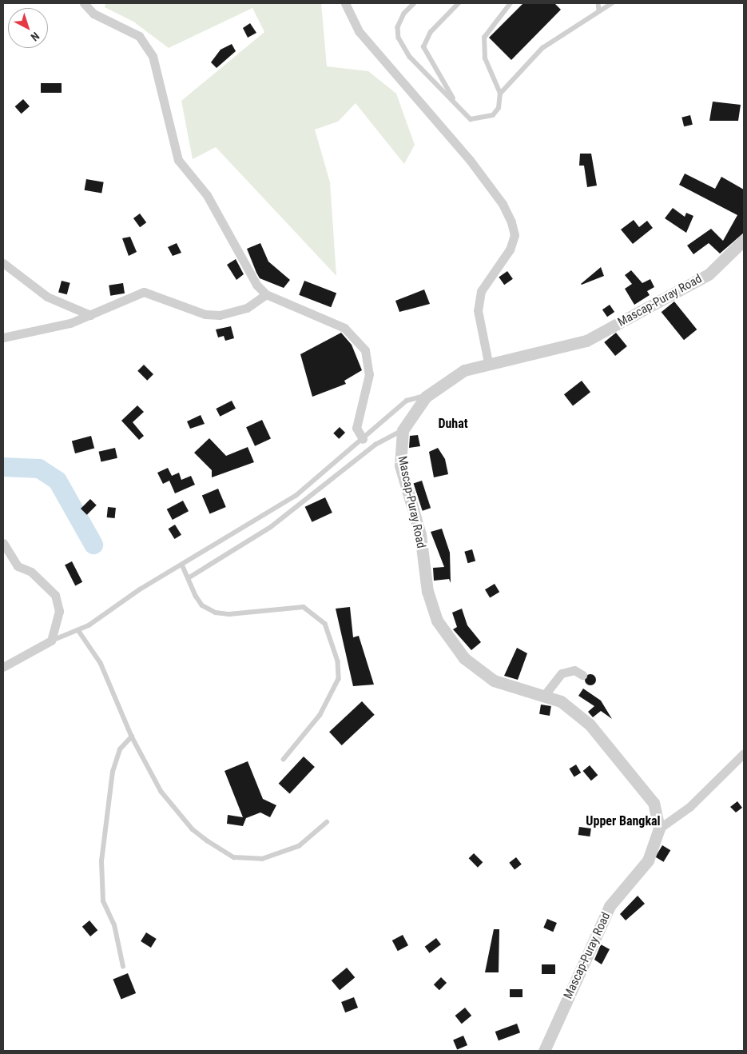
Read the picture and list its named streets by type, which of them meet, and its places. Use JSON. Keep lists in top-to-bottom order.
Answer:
{
  "streets": {
    "street": ["Mascap-Puray Road"]
  },
  "districts": ["Duhat", "Upper Bangkal"],
  "north": "bottom right"
}
